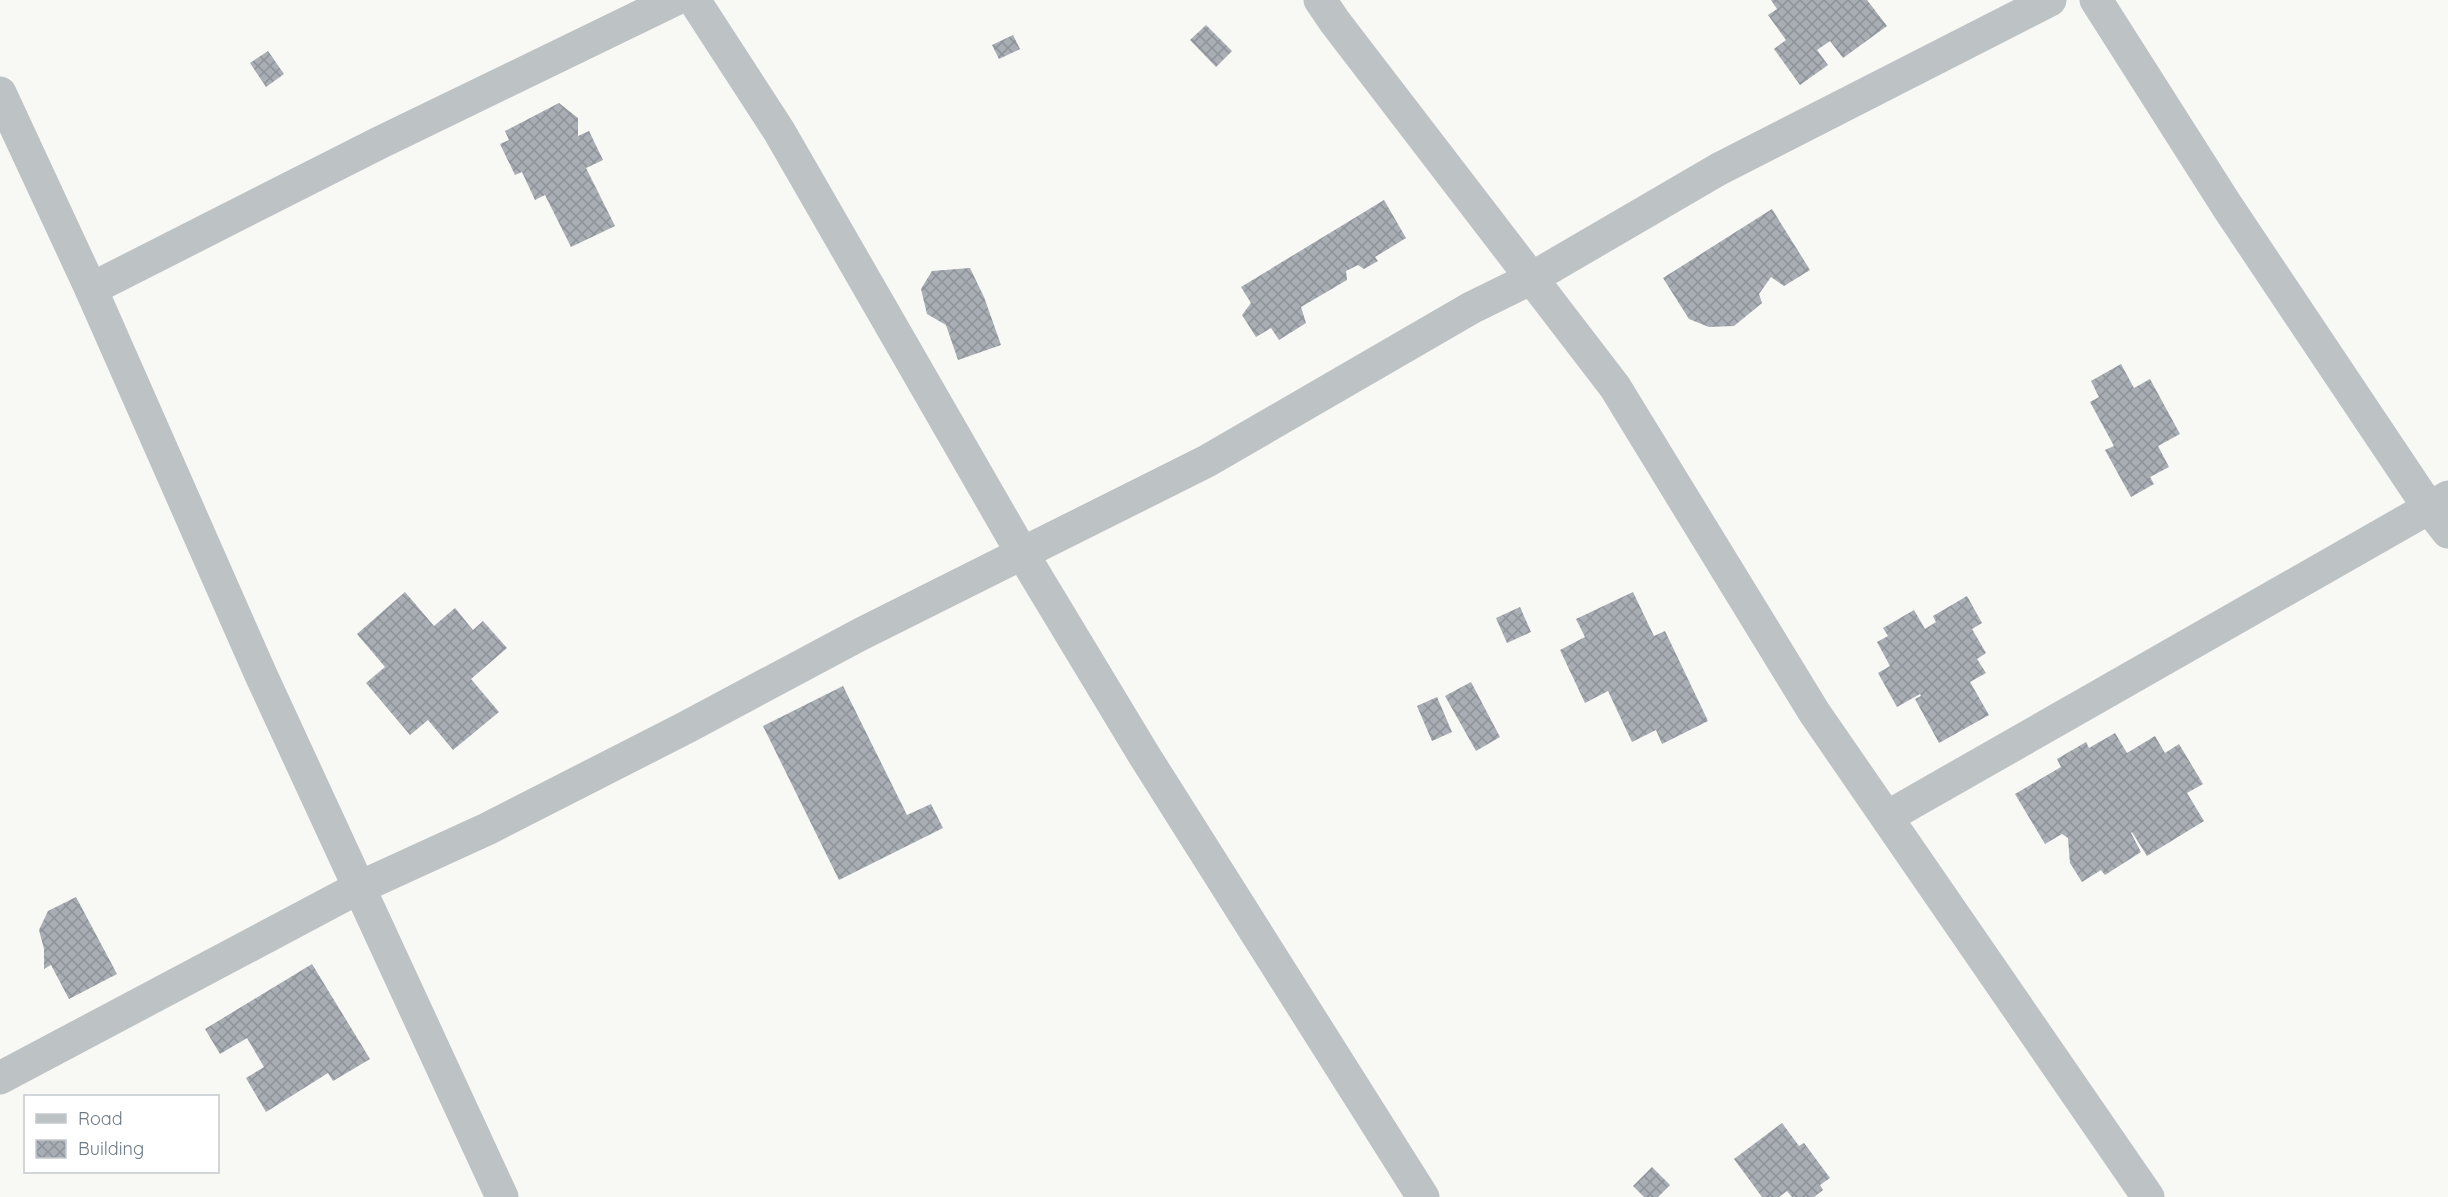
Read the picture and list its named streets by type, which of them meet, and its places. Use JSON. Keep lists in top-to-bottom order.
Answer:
{
  "legend": ["Road", "Building"]
}
